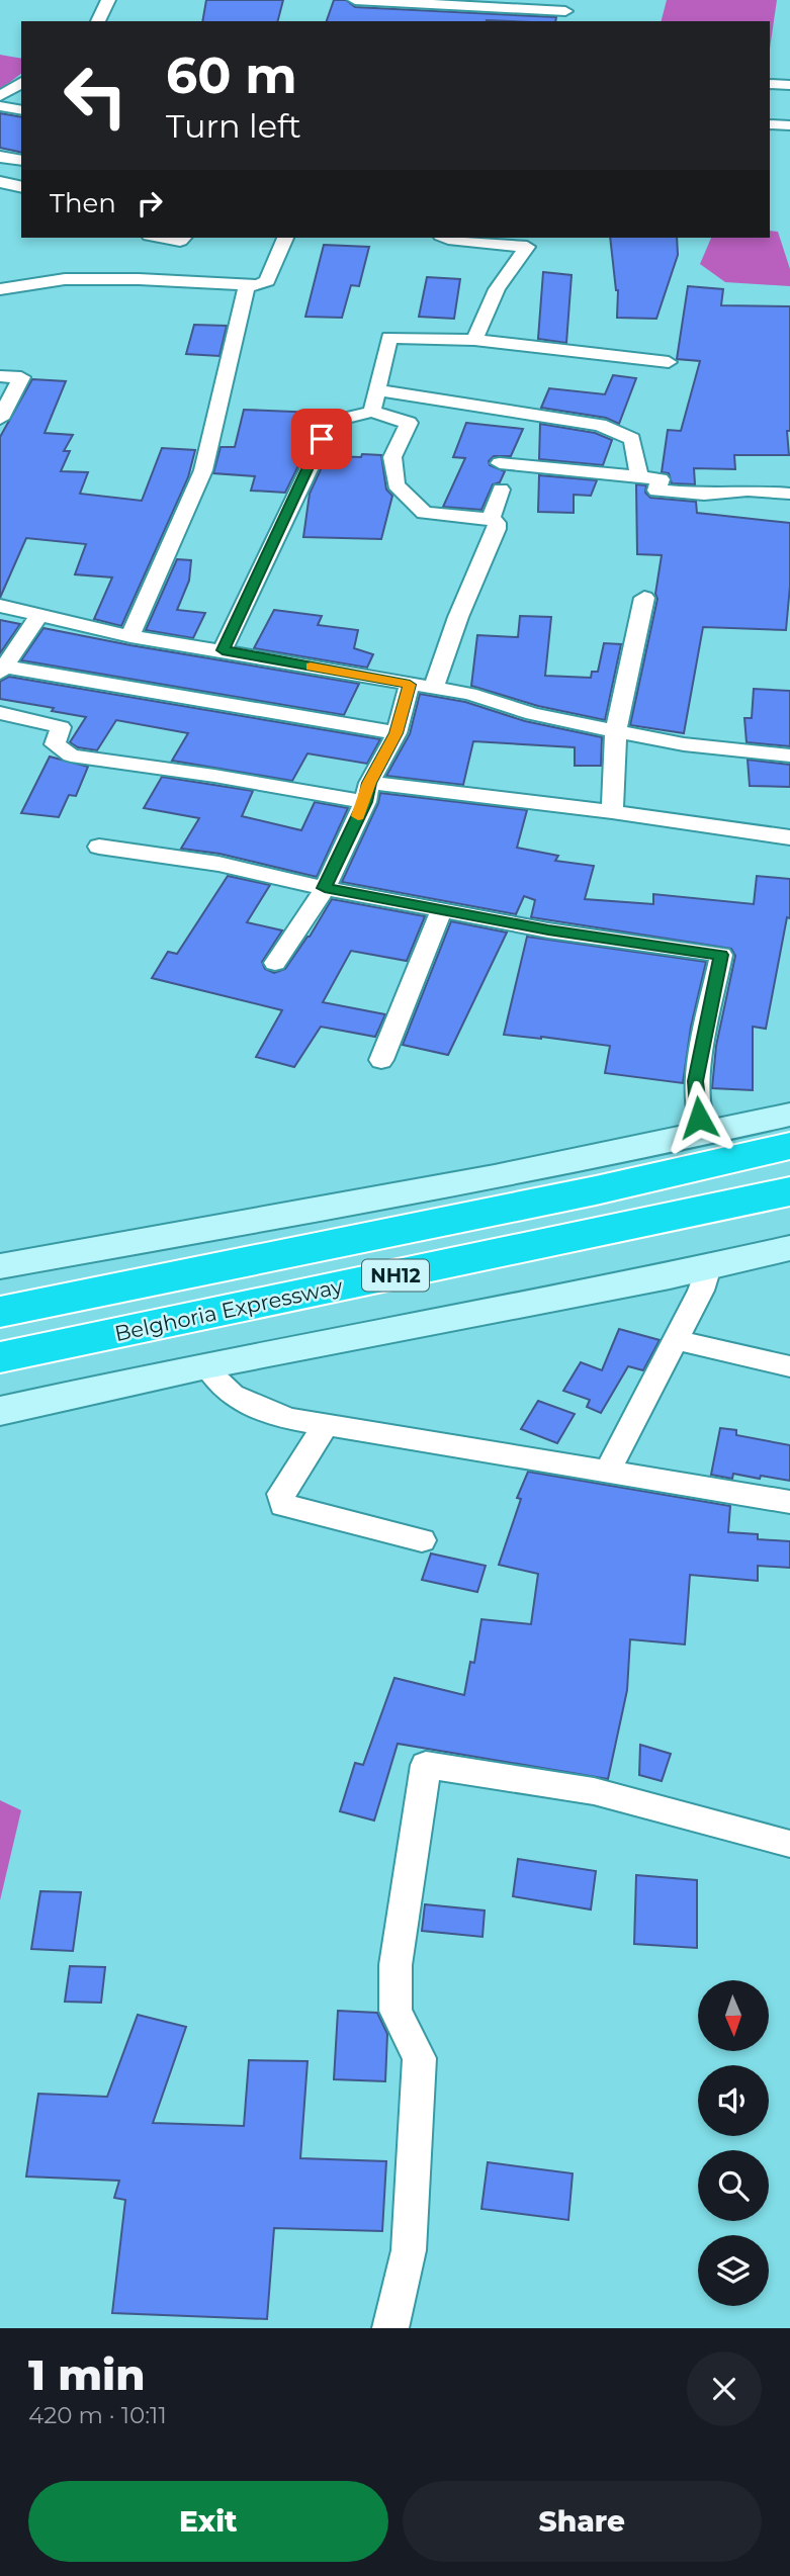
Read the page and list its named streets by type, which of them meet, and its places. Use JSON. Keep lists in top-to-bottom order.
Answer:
{
  "streets": {
    "highway": ["NH12", "Belghoria Expressway"]
  },
  "north": "bottom",
  "page": {
    "turn": ["60 m", "Turn left"],
    "then": "Then",
    "heading": ["1 min", "420 m · 10:11"],
    "buttons": ["Exit", "Share"]
  }
}
